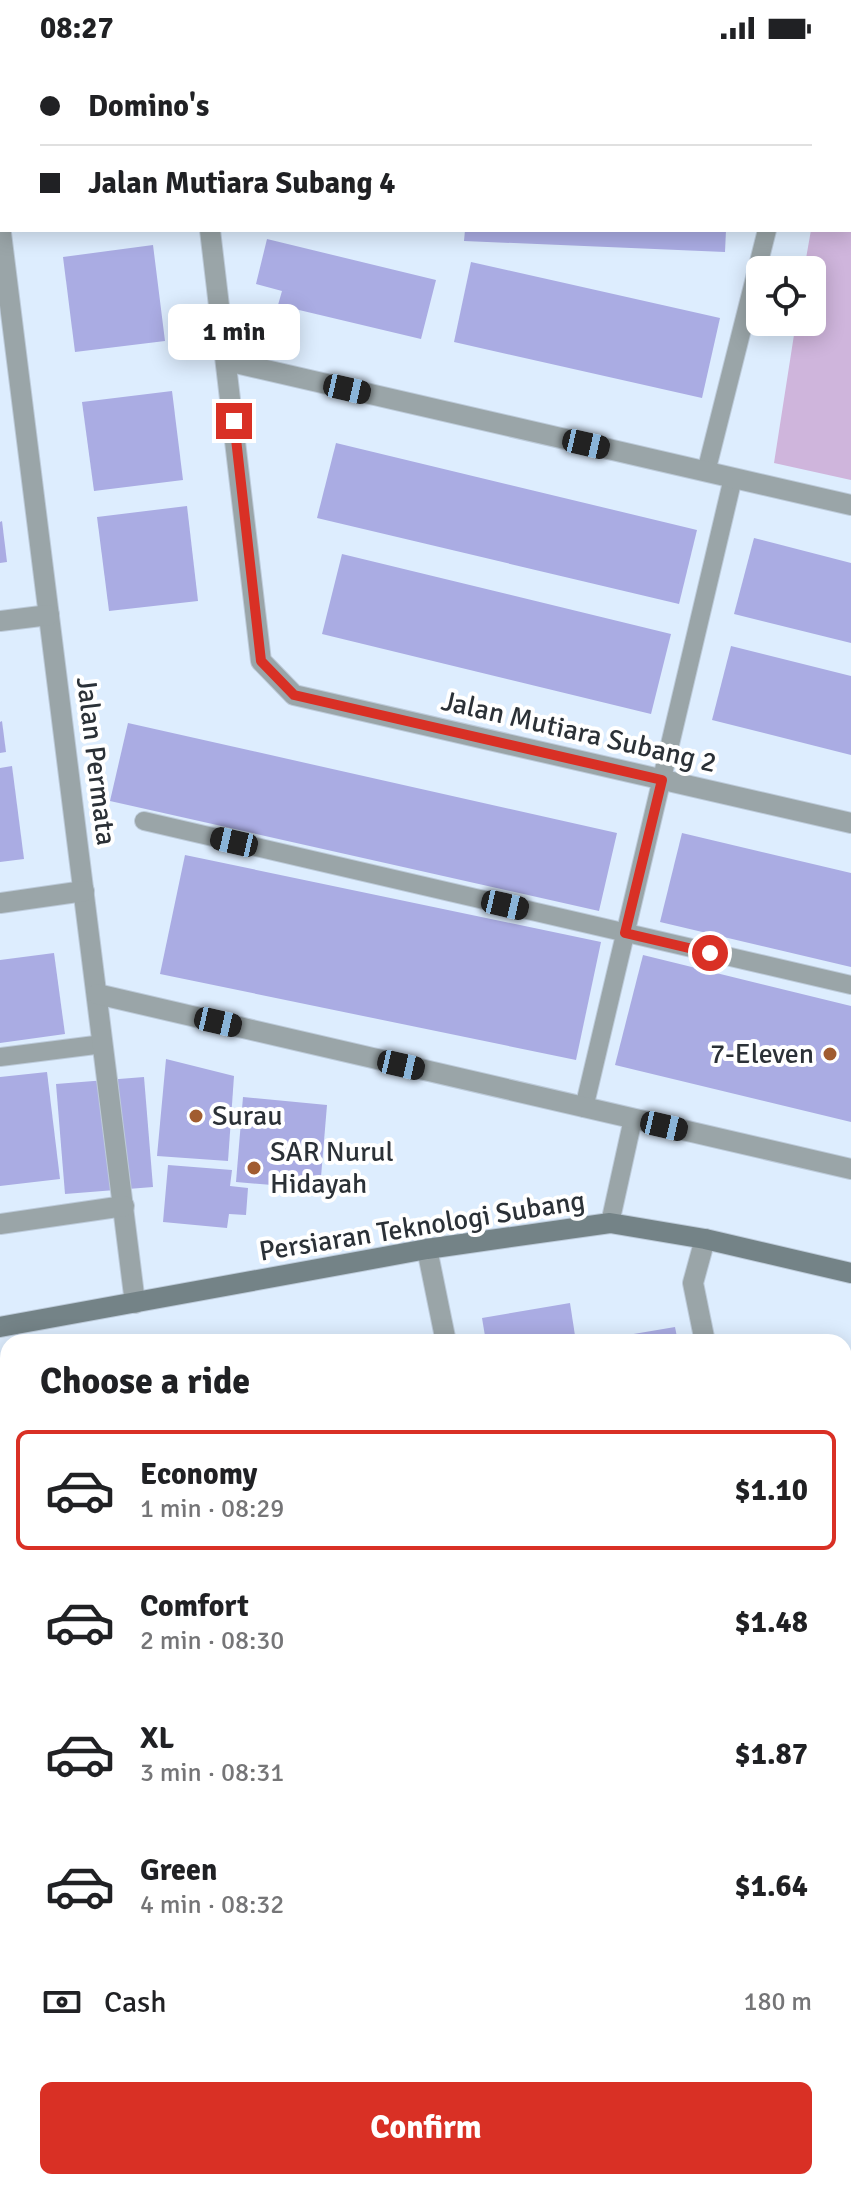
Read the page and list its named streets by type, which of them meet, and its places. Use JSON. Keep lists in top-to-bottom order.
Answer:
{
  "streets": {
    "street": ["Jalan Mutiara Subang 2", "Jalan Permata", "Persiaran Teknologi Subang"]
  },
  "crossings": [
    ["Jalan Permata", "Persiaran Teknologi Subang"]
  ],
  "places": ["7-Eleven", "Surau", "SAR Nurul Hidayah"],
  "page": {
    "status": "08:27",
    "banner": ["Domino's", "Jalan Mutiara Subang 4"],
    "bubble": "1 min",
    "heading": "Choose a ride",
    "list": [
      {
        "name": "Economy",
        "note": "1 min · 08:29",
        "value": "$1.10"
      },
      {
        "name": "Comfort",
        "note": "2 min · 08:30",
        "value": "$1.48"
      },
      {
        "name": "XL",
        "note": "3 min · 08:31",
        "value": "$1.87"
      },
      {
        "name": "Green",
        "note": "4 min · 08:32",
        "value": "$1.64"
      }
    ],
    "pay": ["Cash", "180 m"],
    "buttons": "Confirm"
  }
}
